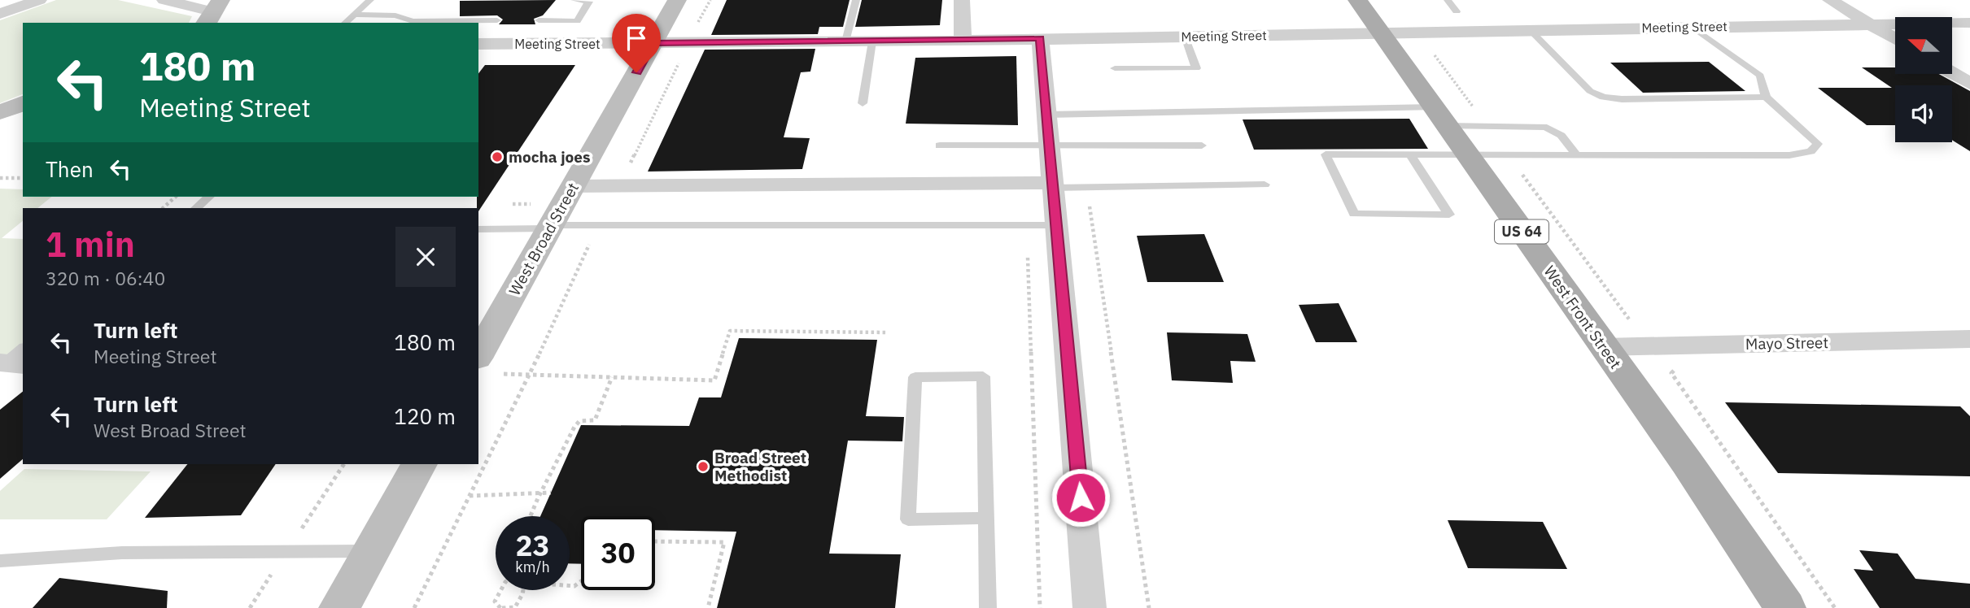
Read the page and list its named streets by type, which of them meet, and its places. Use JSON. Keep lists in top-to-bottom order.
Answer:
{
  "streets": {
    "main road": ["US 64", "West Front Street"],
    "street": ["Meeting Street", "West Broad Street", "Mayo Street"]
  },
  "crossings": [
    ["Meeting Street", "West Broad Street"],
    ["Meeting Street", "West Front Street"],
    ["West Front Street", "Mayo Street"]
  ],
  "places": ["mocha joes", "Broad Street Methodist"],
  "north": "left",
  "page": {
    "turn": ["180 m", "Meeting Street"],
    "then": "Then",
    "heading": ["1 min", "320 m · 06:40"],
    "list": [
      {
        "name": "Turn left",
        "note": "Meeting Street",
        "value": "180 m"
      },
      {
        "name": "Turn left",
        "note": "West Broad Street",
        "value": "120 m"
      }
    ],
    "speed": "23 km/h",
    "limit": "30"
  }
}
